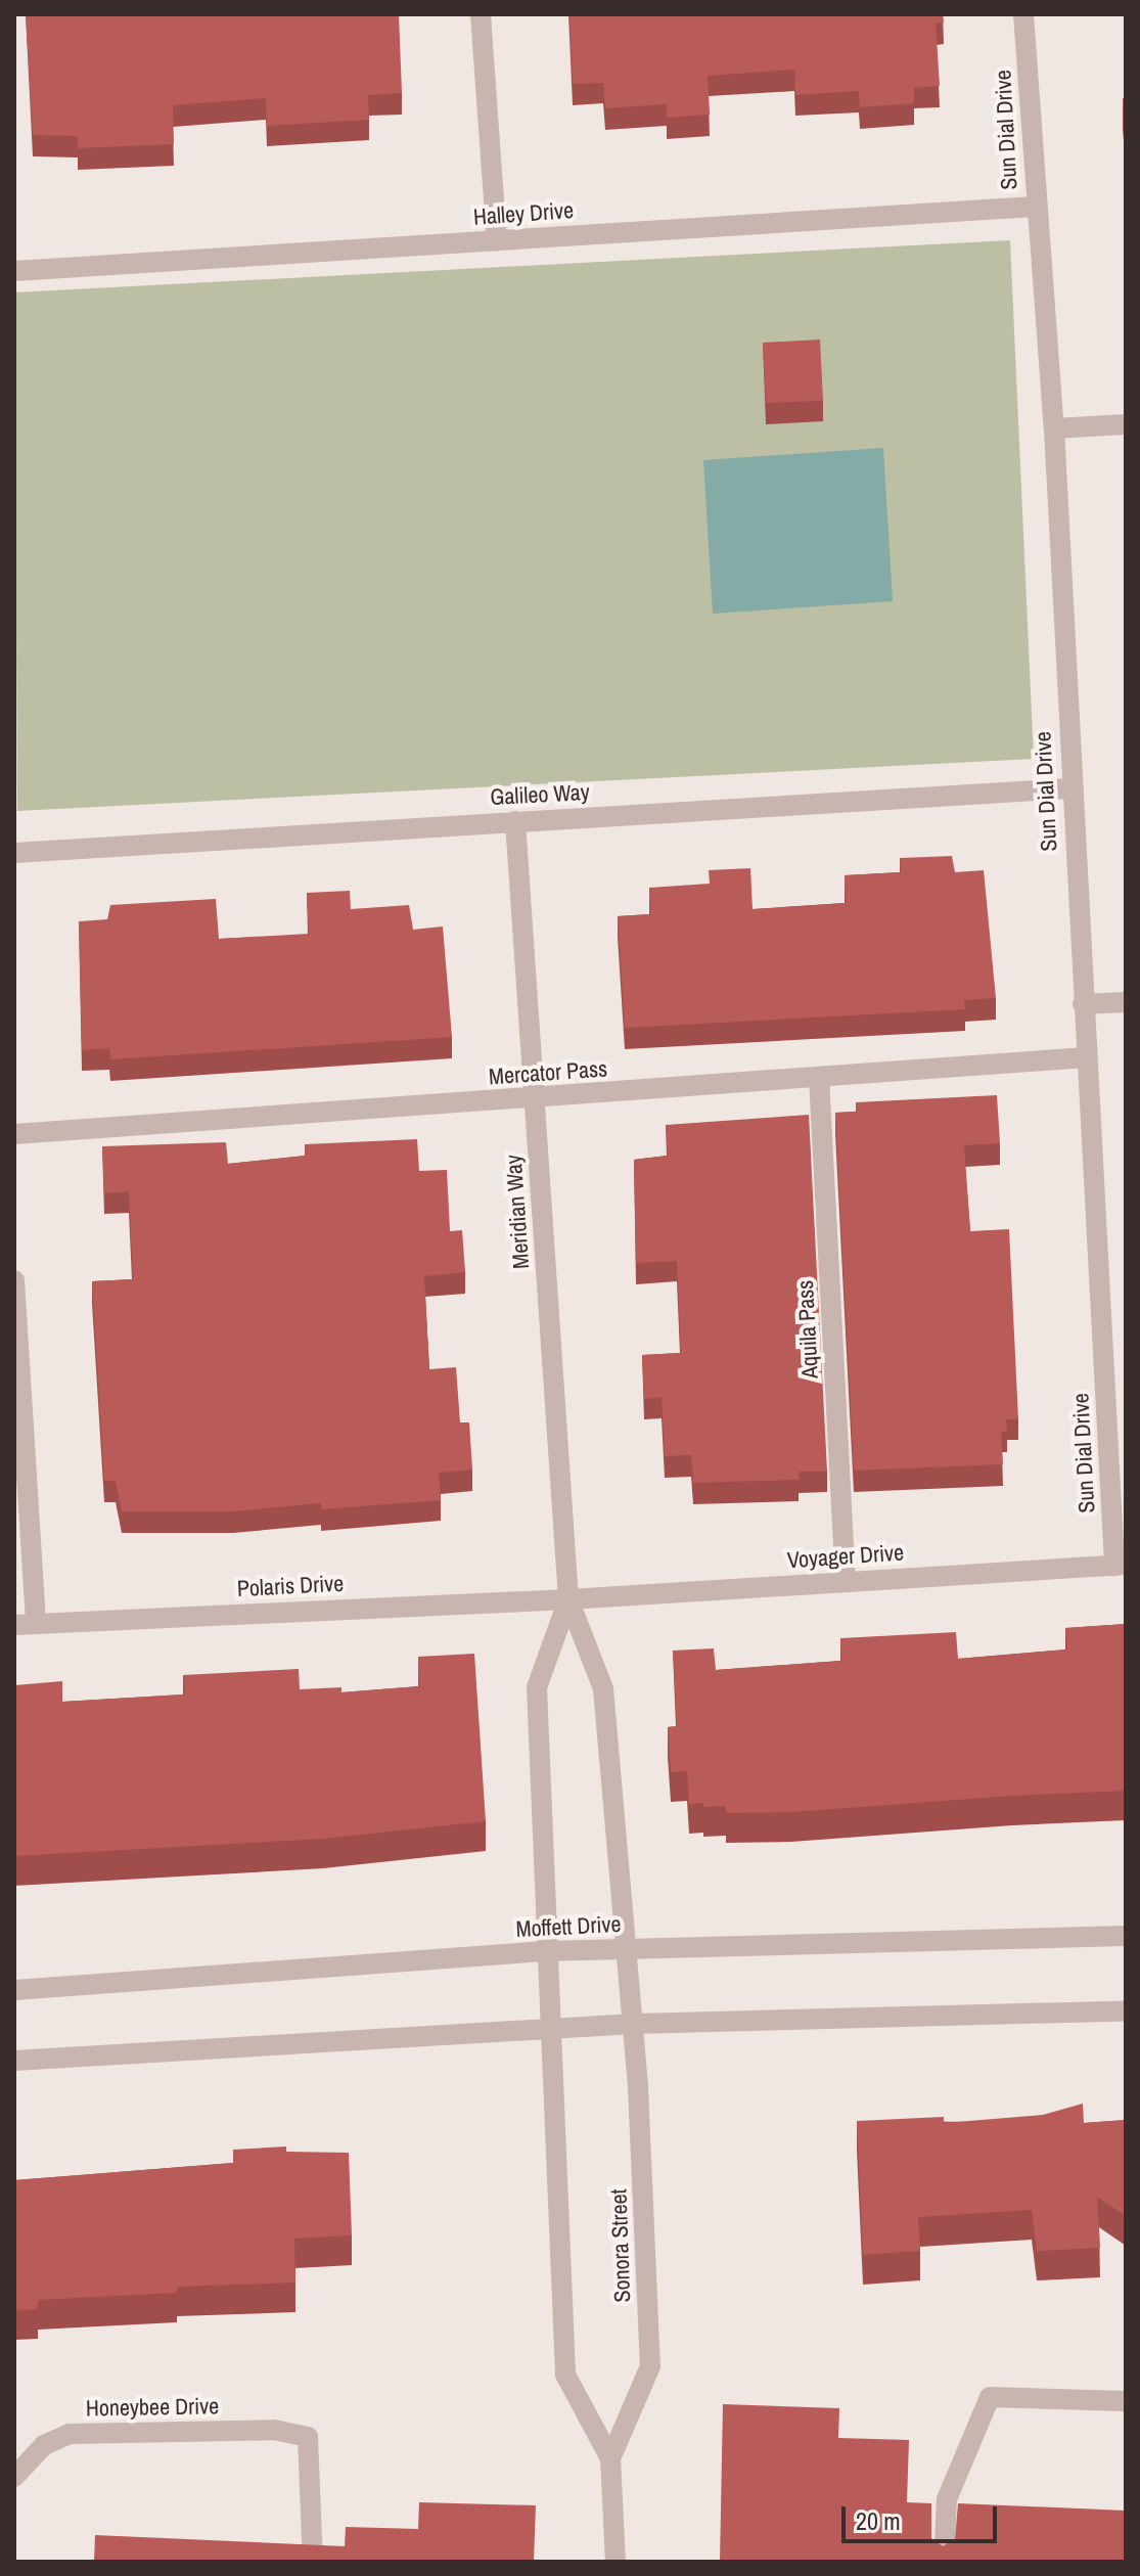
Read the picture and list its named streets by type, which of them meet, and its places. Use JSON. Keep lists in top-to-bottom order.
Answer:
{
  "streets": {
    "street": [
      "Sun Dial Drive",
      "Halley Drive",
      "Galileo Way",
      "Mercator Pass",
      "Meridian Way",
      "Aquila Pass",
      "Voyager Drive",
      "Polaris Drive",
      "Moffett Drive",
      "Sonora Street",
      "Honeybee Drive"
    ]
  },
  "crossings": [
    ["Sun Dial Drive", "Halley Drive"],
    ["Sun Dial Drive", "Galileo Way"],
    ["Sun Dial Drive", "Mercator Pass"],
    ["Sun Dial Drive", "Voyager Drive"],
    ["Galileo Way", "Meridian Way"],
    ["Mercator Pass", "Meridian Way"],
    ["Mercator Pass", "Aquila Pass"],
    ["Meridian Way", "Voyager Drive"],
    ["Meridian Way", "Polaris Drive"],
    ["Meridian Way", "Moffett Drive"],
    ["Meridian Way", "Sonora Street"],
    ["Aquila Pass", "Voyager Drive"],
    ["Voyager Drive", "Polaris Drive"]
  ],
  "scale_bar": "20 m"
}
